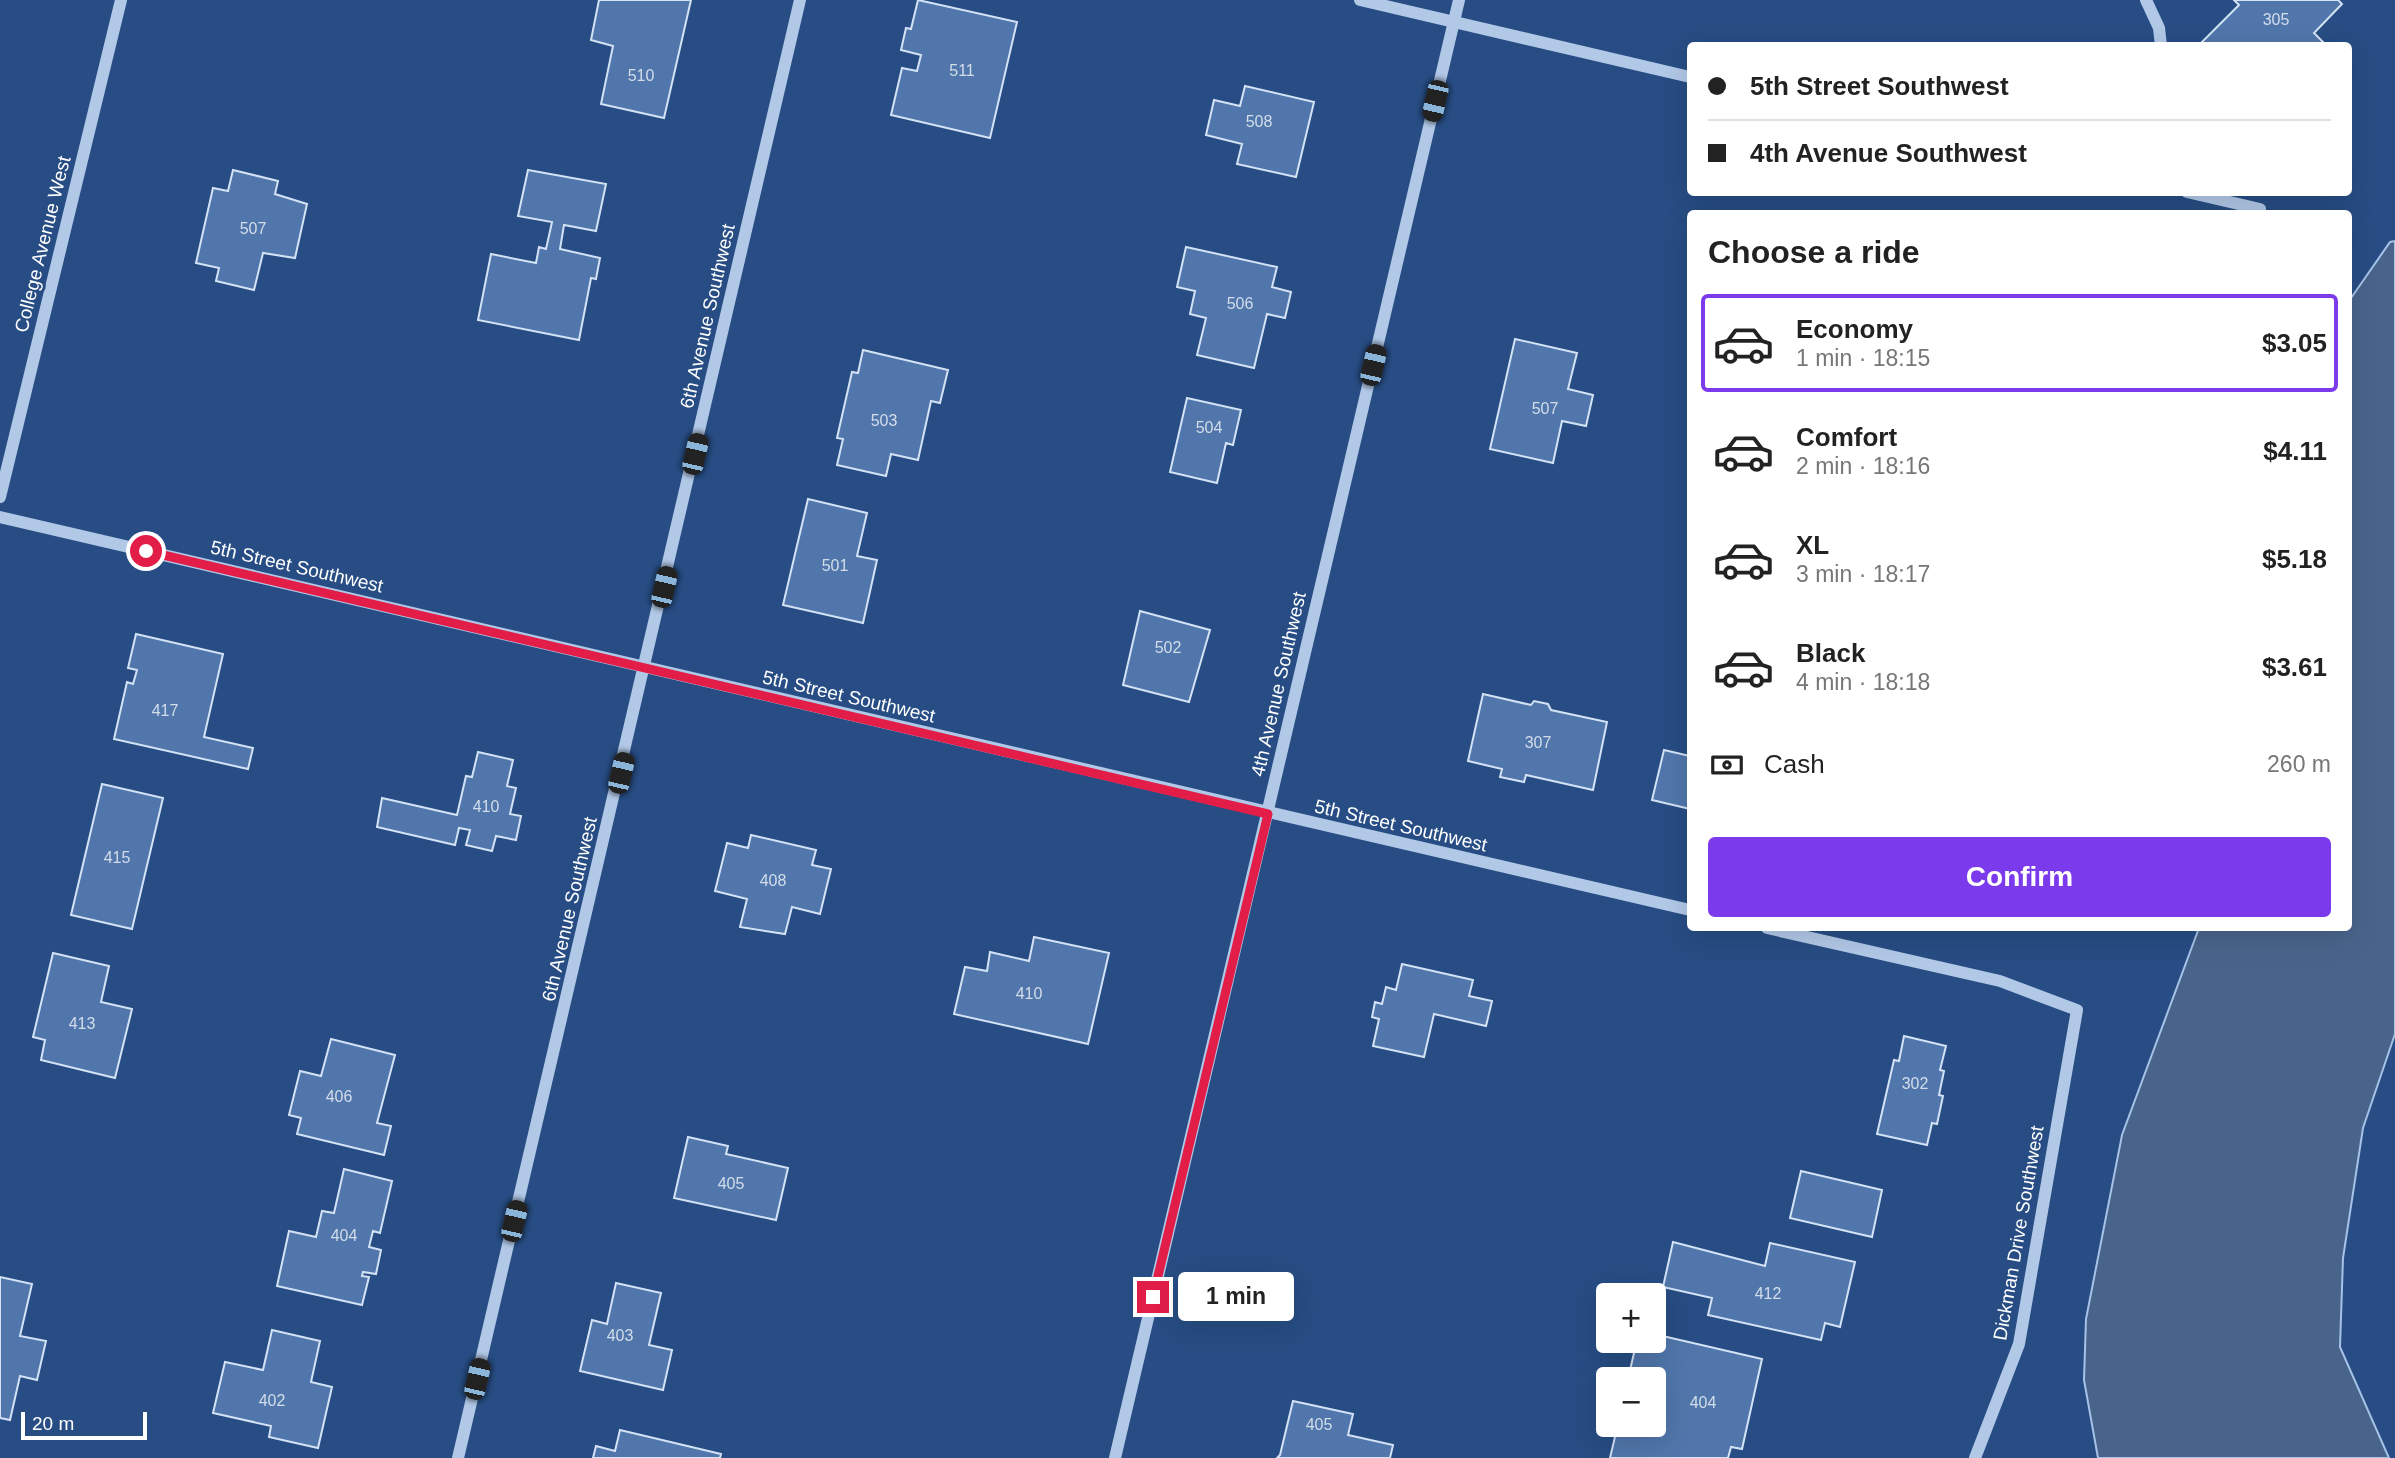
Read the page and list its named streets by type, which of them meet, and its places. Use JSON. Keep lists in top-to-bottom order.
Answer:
{
  "streets": {
    "street": [
      "College Avenue West",
      "6th Avenue Southwest",
      "5th Street Southwest",
      "4th Avenue Southwest",
      "Dickman Drive Southwest"
    ]
  },
  "crossings": [
    ["6th Avenue Southwest", "5th Street Southwest"],
    ["5th Street Southwest", "4th Avenue Southwest"]
  ],
  "house_numbers": [
    "305",
    "511",
    "510",
    "508",
    "507",
    "506",
    "507",
    "503",
    "504",
    "501",
    "502",
    "417",
    "307",
    "410",
    "415",
    "408",
    "410",
    "413",
    "302",
    "406",
    "405",
    "404",
    "412",
    "403",
    "402",
    "404",
    "405"
  ],
  "scale_bar": "20 m",
  "page": {
    "banner": ["5th Street Southwest", "4th Avenue Southwest"],
    "heading": "Choose a ride",
    "list": [
      {
        "name": "Economy",
        "note": "1 min · 18:15",
        "value": "$3.05"
      },
      {
        "name": "Comfort",
        "note": "2 min · 18:16",
        "value": "$4.11"
      },
      {
        "name": "XL",
        "note": "3 min · 18:17",
        "value": "$5.18"
      },
      {
        "name": "Black",
        "note": "4 min · 18:18",
        "value": "$3.61"
      }
    ],
    "pay": ["Cash", "260 m"],
    "buttons": "Confirm",
    "bubble": "1 min",
    "map_buttons": ["+", "−"],
    "scale": "20 m"
  }
}
